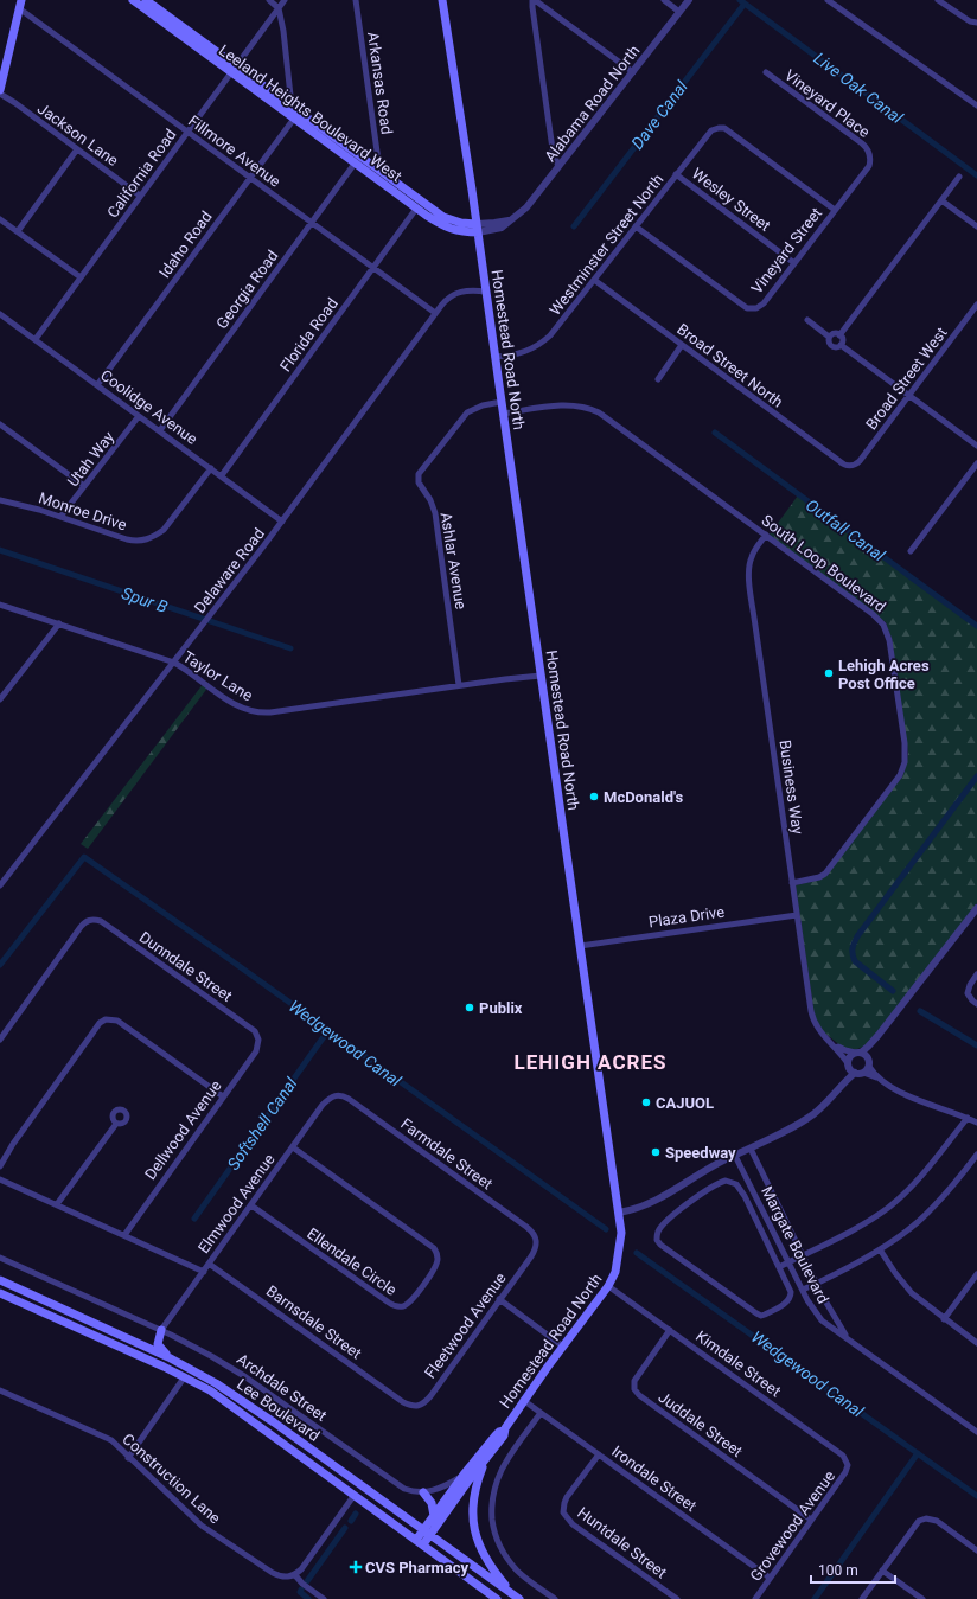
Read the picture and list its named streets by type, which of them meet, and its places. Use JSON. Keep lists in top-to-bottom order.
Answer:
{
  "streets": {
    "main road": ["Leeland Heights Boulevard West", "Homestead Road North", "Lee Boulevard"],
    "street": [
      "Arkansas Road",
      "Alabama Road North",
      "Vineyard Place",
      "Jackson Lane",
      "Fillmore Avenue",
      "California Road",
      "Wesley Street",
      "Idaho Road",
      "Westminster Street North",
      "Vineyard Street",
      "Georgia Road",
      "Florida Road",
      "Broad Street North",
      "Broad Street West",
      "Coolidge Avenue",
      "Utah Way",
      "Monroe Drive",
      "Ashlar Avenue",
      "South Loop Boulevard",
      "Delaware Road",
      "Taylor Lane",
      "Business Way",
      "Plaza Drive",
      "Dunndale Street",
      "Dellwood Avenue",
      "Farmdale Street",
      "Elmwood Avenue",
      "Margate Boulevard",
      "Ellendale Circle",
      "Barnsdale Street",
      "Fleetwood Avenue",
      "Kimdale Street",
      "Archdale Street",
      "Juddale Street",
      "Construction Lane",
      "Irondale Street",
      "Grovewood Avenue",
      "Huntdale Street"
    ]
  },
  "crossings": [
    ["Arkansas Road", "Leeland Heights Boulevard West"],
    ["Alabama Road North", "Leeland Heights Boulevard West"],
    ["Alabama Road North", "Homestead Road North"],
    ["Vineyard Place", "Vineyard Street"],
    ["Leeland Heights Boulevard West", "California Road"],
    ["Leeland Heights Boulevard West", "Idaho Road"],
    ["Leeland Heights Boulevard West", "Georgia Road"],
    ["Leeland Heights Boulevard West", "Florida Road"],
    ["Leeland Heights Boulevard West", "Homestead Road North"],
    ["Jackson Lane", "California Road"],
    ["Fillmore Avenue", "California Road"],
    ["Fillmore Avenue", "Idaho Road"],
    ["Fillmore Avenue", "Georgia Road"],
    ["Fillmore Avenue", "Florida Road"],
    ["Fillmore Avenue", "Delaware Road"],
    ["California Road", "Coolidge Avenue"],
    ["Wesley Street", "Westminster Street North"],
    ["Wesley Street", "Vineyard Street"],
    ["Idaho Road", "Coolidge Avenue"],
    ["Westminster Street North", "Vineyard Street"],
    ["Westminster Street North", "Homestead Road North"],
    ["Westminster Street North", "Broad Street North"],
    ["Georgia Road", "Coolidge Avenue"],
    ["Florida Road", "Coolidge Avenue"],
    ["Homestead Road North", "Ashlar Avenue"],
    ["Homestead Road North", "South Loop Boulevard"],
    ["Homestead Road North", "Delaware Road"],
    ["Homestead Road North", "Plaza Drive"],
    ["Homestead Road North", "Kimdale Street"],
    ["Homestead Road North", "Lee Boulevard"],
    ["Homestead Road North", "Irondale Street"],
    ["Broad Street North", "Broad Street West"],
    ["Coolidge Avenue", "Utah Way"],
    ["Coolidge Avenue", "Monroe Drive"],
    ["Coolidge Avenue", "Delaware Road"],
    ["Utah Way", "Monroe Drive"],
    ["Ashlar Avenue", "Taylor Lane"],
    ["South Loop Boulevard", "Business Way"],
    ["Delaware Road", "Taylor Lane"],
    ["Business Way", "Plaza Drive"],
    ["Dunndale Street", "Dellwood Avenue"],
    ["Farmdale Street", "Elmwood Avenue"],
    ["Farmdale Street", "Fleetwood Avenue"],
    ["Elmwood Avenue", "Ellendale Circle"],
    ["Elmwood Avenue", "Barnsdale Street"],
    ["Elmwood Avenue", "Archdale Street"],
    ["Barnsdale Street", "Fleetwood Avenue"],
    ["Kimdale Street", "Juddale Street"],
    ["Kimdale Street", "Grovewood Avenue"],
    ["Juddale Street", "Grovewood Avenue"],
    ["Irondale Street", "Grovewood Avenue"],
    ["Irondale Street", "Huntdale Street"]
  ],
  "districts": ["LEHIGH ACRES"],
  "water": [
    "Live Oak Canal",
    "Dave Canal",
    "Outfall Canal",
    "Spur B",
    "Wedgewood Canal",
    "Softshell Canal"
  ],
  "places": {
    "other": [
      "Lehigh Acres Post Office",
      "McDonald's",
      "Publix",
      "CAJUOL",
      "Speedway"
    ],
    "health": ["CVS Pharmacy"]
  },
  "scale_bar": "100 m"
}
